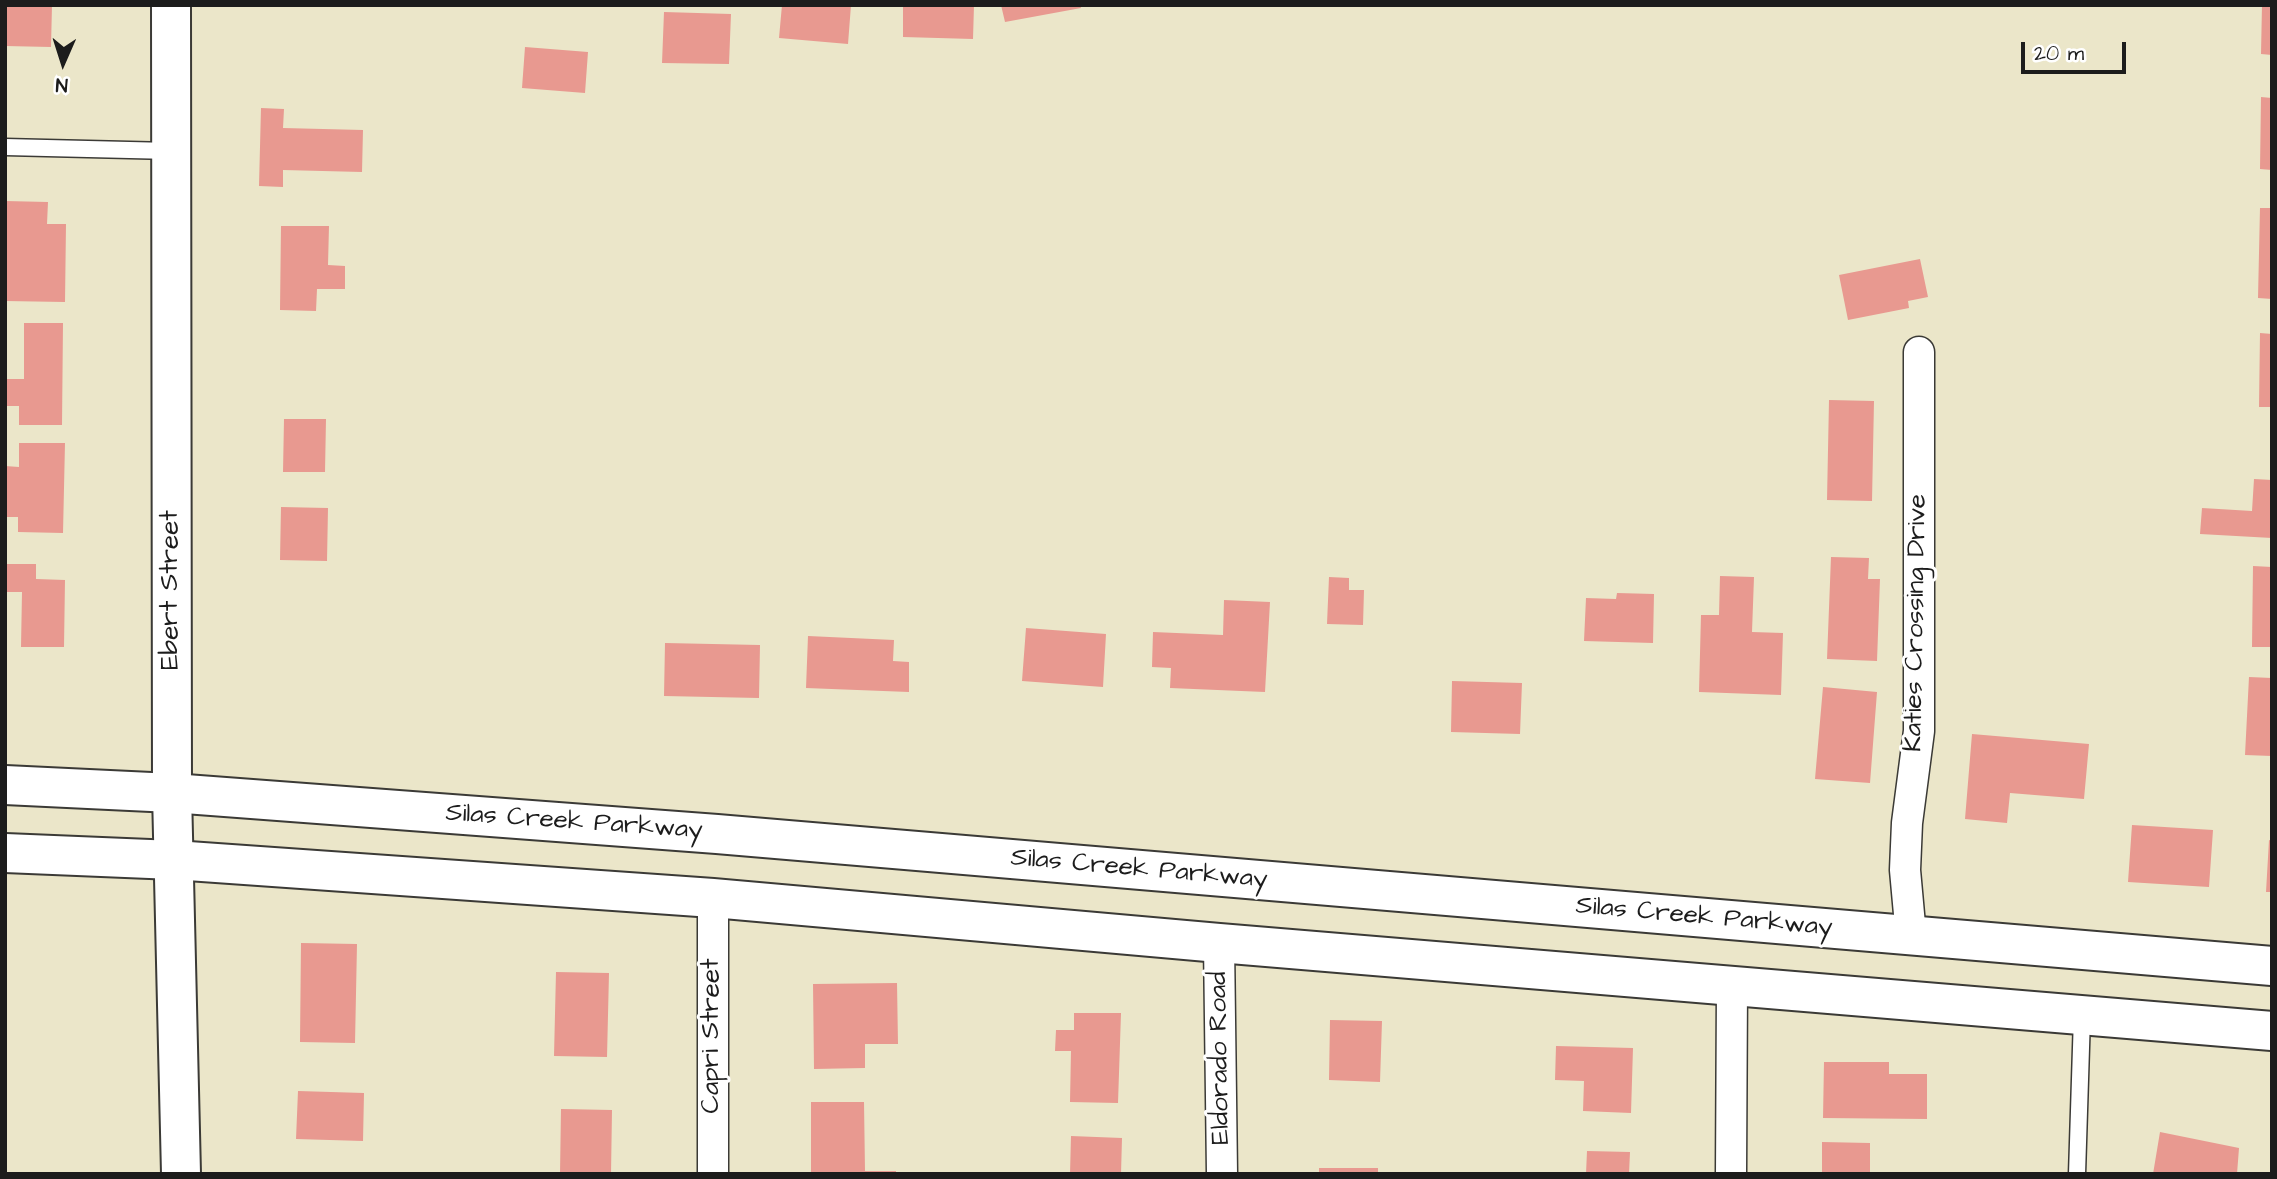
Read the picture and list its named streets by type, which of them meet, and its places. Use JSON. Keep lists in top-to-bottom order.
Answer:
{
  "streets": {
    "main road": ["Ebert Street", "Silas Creek Parkway"],
    "street": ["Katies Crossing Drive", "Capri Street", "Eldorado Road"]
  },
  "crossings": [
    ["Ebert Street", "Silas Creek Parkway"],
    ["Katies Crossing Drive", "Silas Creek Parkway"]
  ],
  "scale_bar": "20 m",
  "north": "bottom"
}
